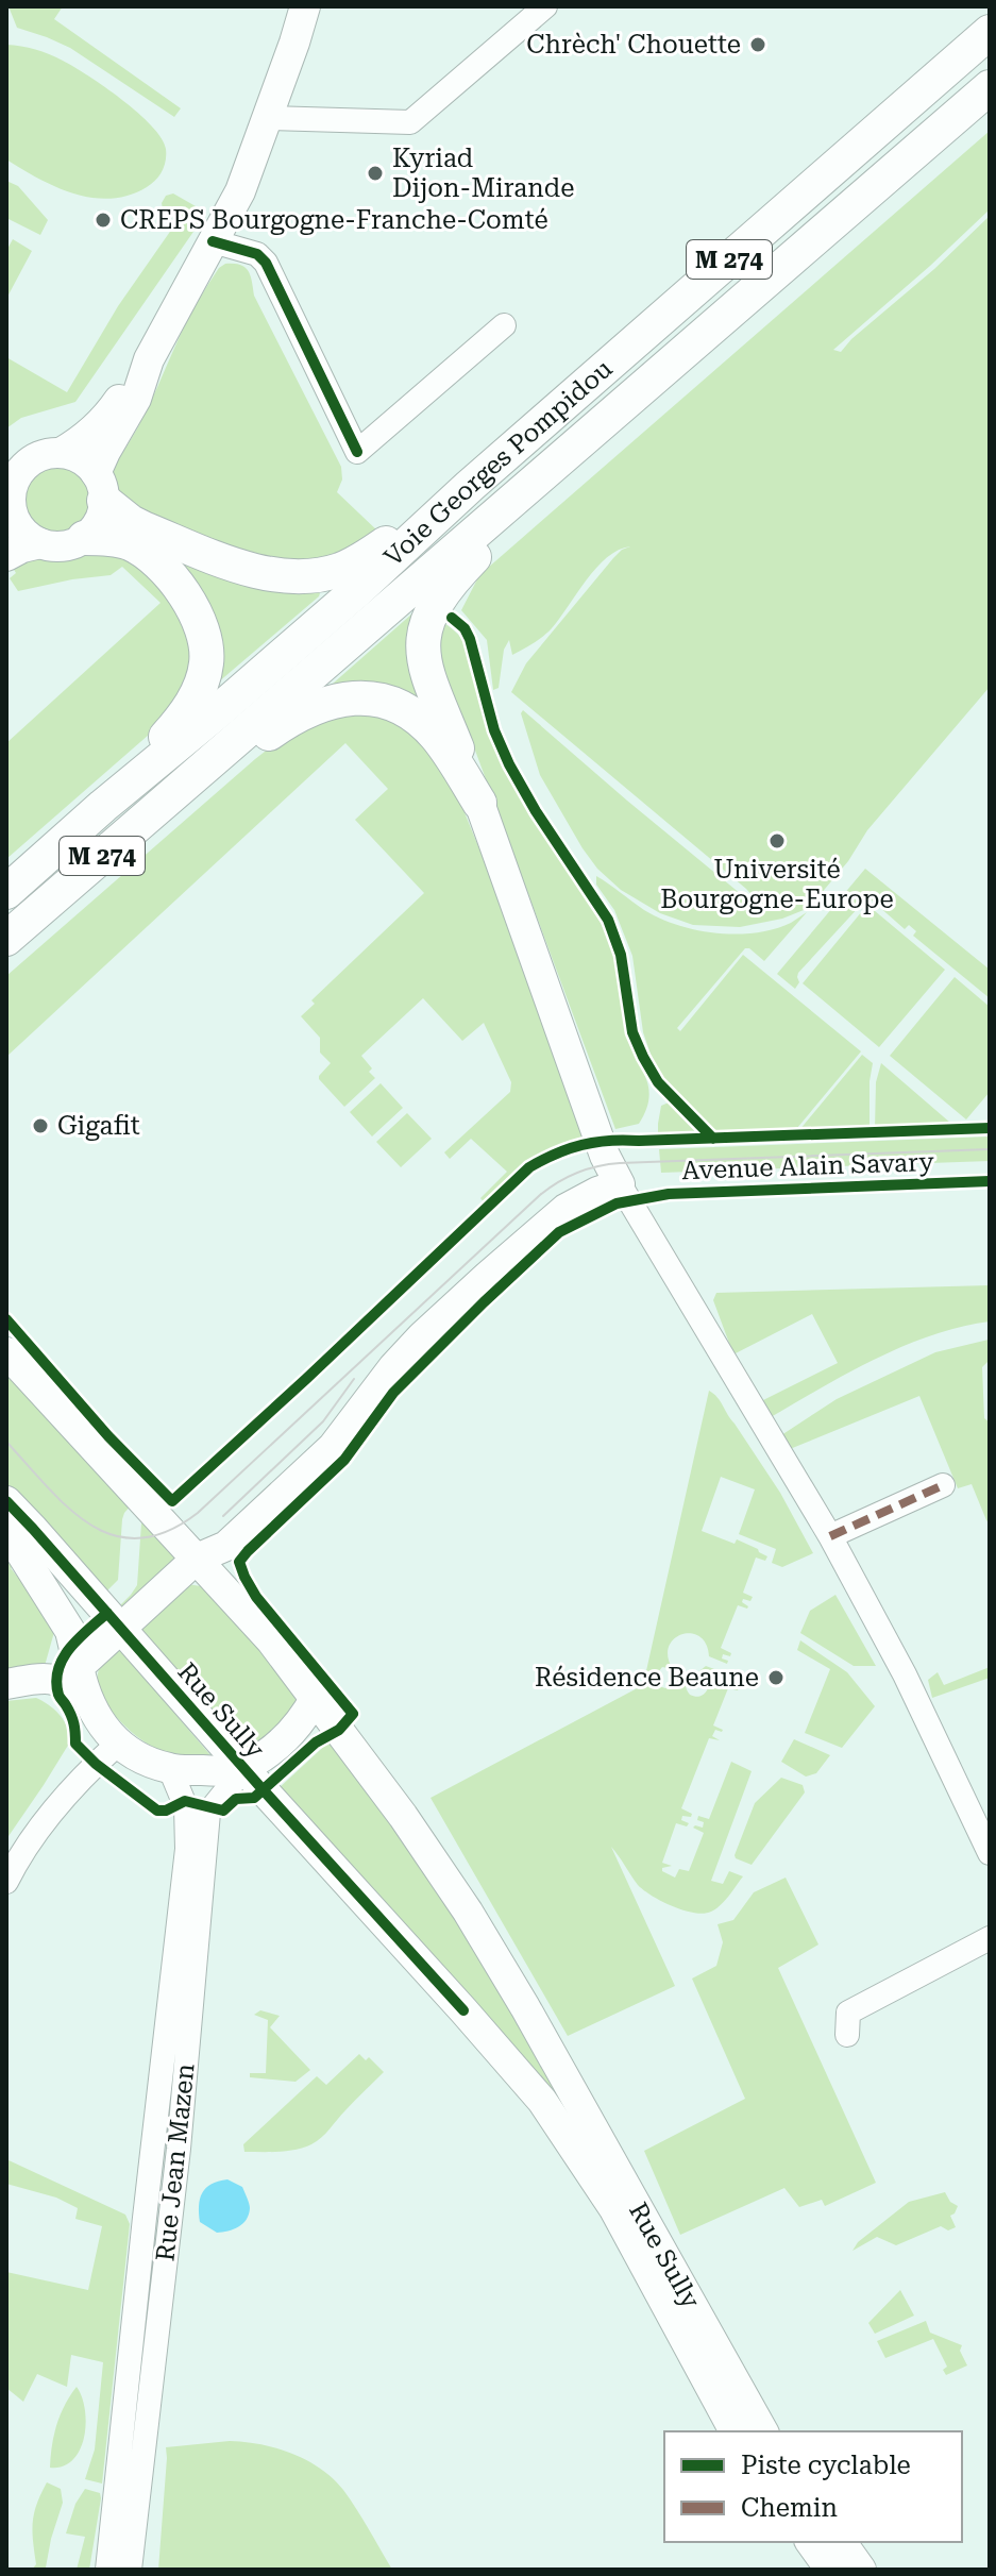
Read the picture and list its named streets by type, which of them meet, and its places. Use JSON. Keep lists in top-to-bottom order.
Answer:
{
  "streets": {
    "highway": ["M 274", "Voie Georges Pompidou"],
    "main road": ["Rue Sully"],
    "street": ["Rue Jean Mazen"],
    "cycle path": ["Avenue Alain Savary"]
  },
  "crossings": [
    ["Rue Sully", "Rue Jean Mazen"]
  ],
  "places": [
    "Chrèch' Chouette",
    "Kyriad Dijon-Mirande",
    "CREPS Bourgogne-Franche-Comté",
    "Université Bourgogne-Europe",
    "Gigafit",
    "Résidence Beaune"
  ],
  "legend": ["Piste cyclable", "Chemin"]
}
